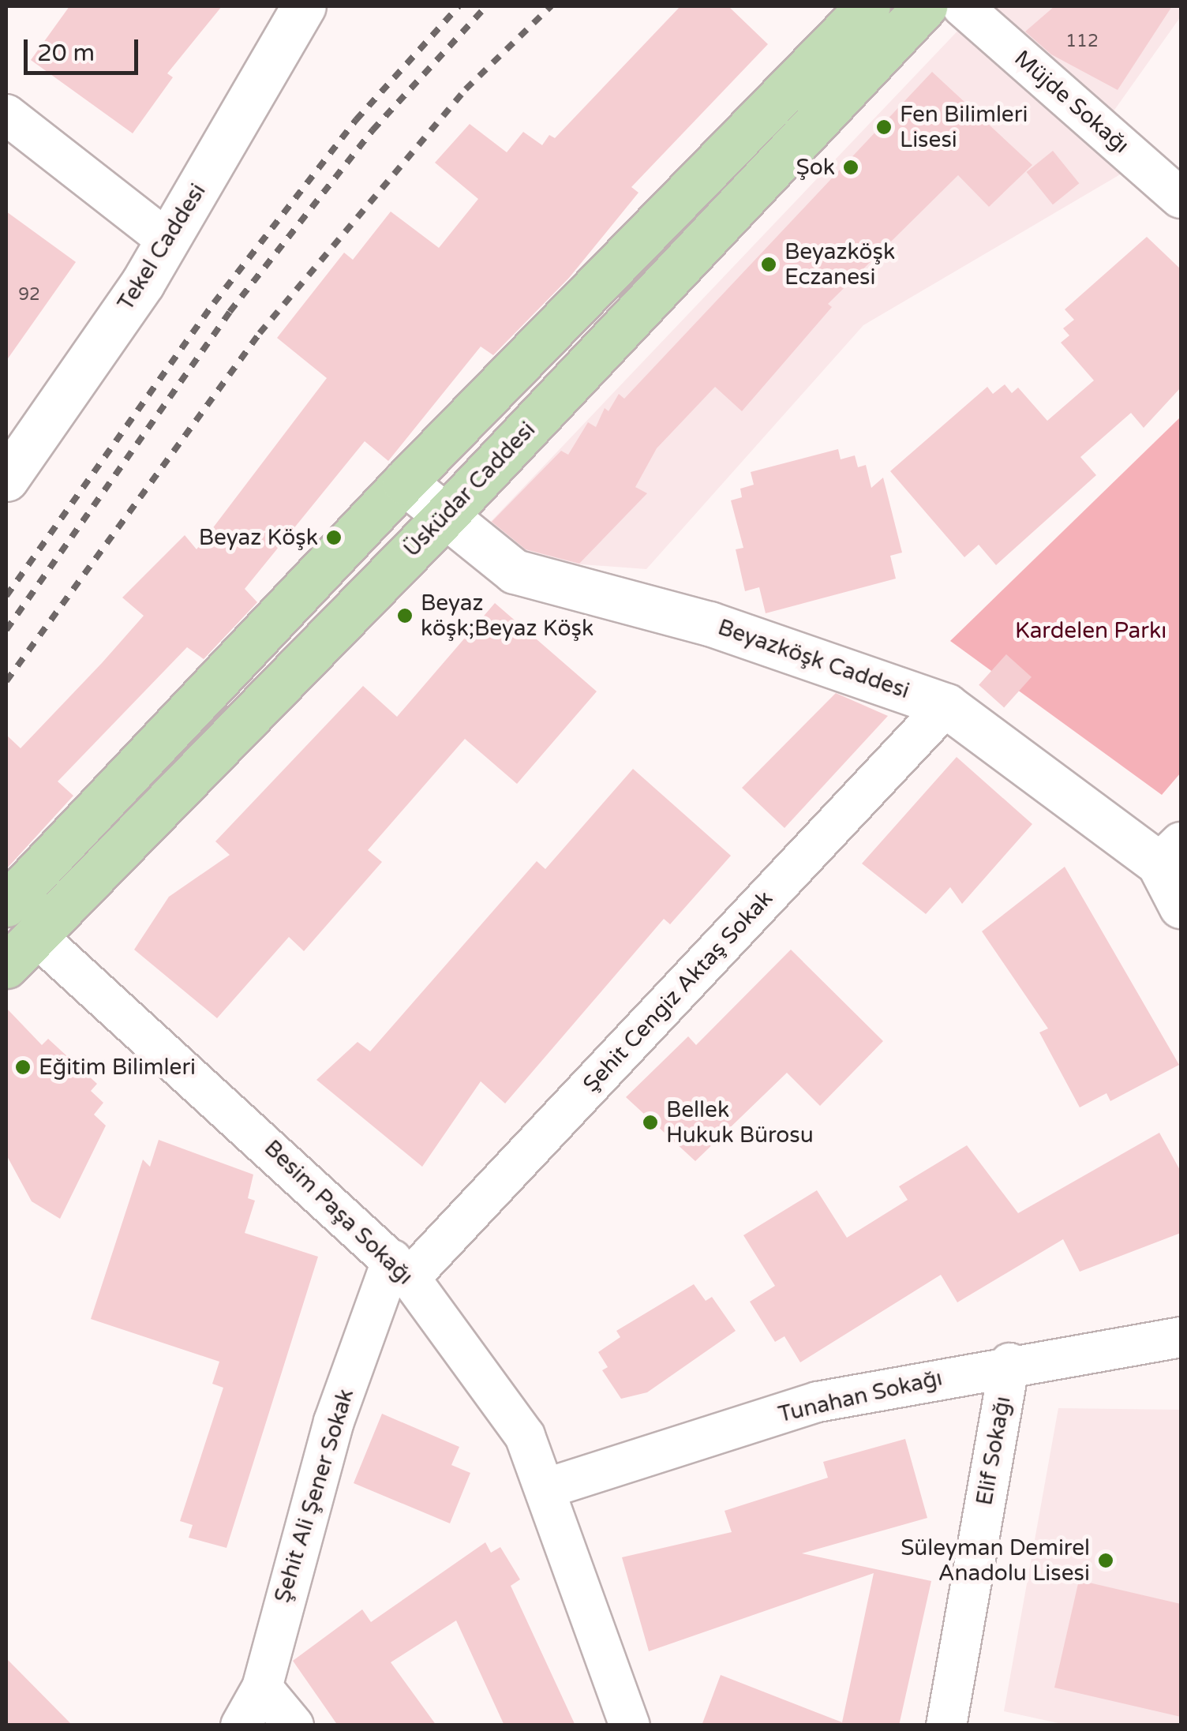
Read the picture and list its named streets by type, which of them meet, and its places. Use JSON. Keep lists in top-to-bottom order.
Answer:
{
  "streets": {
    "main road": ["Üsküdar Caddesi"],
    "street": [
      "Müjde Sokağı",
      "Tekel Caddesi",
      "Beyazköşk Caddesi",
      "Şehit Cengiz Aktaş Sokak",
      "Besim Paşa Sokağı",
      "Tunahan Sokağı",
      "Elif Sokağı",
      "Şehit Ali Şener Sokak"
    ]
  },
  "crossings": [
    ["Üsküdar Caddesi", "Beyazköşk Caddesi"],
    ["Üsküdar Caddesi", "Besim Paşa Sokağı"],
    ["Beyazköşk Caddesi", "Şehit Cengiz Aktaş Sokak"],
    ["Şehit Cengiz Aktaş Sokak", "Besim Paşa Sokağı"],
    ["Şehit Cengiz Aktaş Sokak", "Şehit Ali Şener Sokak"],
    ["Besim Paşa Sokağı", "Tunahan Sokağı"],
    ["Besim Paşa Sokağı", "Şehit Ali Şener Sokak"],
    ["Tunahan Sokağı", "Elif Sokağı"]
  ],
  "parks": ["Kardelen Parkı"],
  "places": [
    "Fen Bilimleri Lisesi",
    "Şok",
    "Beyazköşk Eczanesi",
    "Beyaz Köşk",
    "Beyaz köşk;Beyaz Köşk",
    "Eğitim Bilimleri",
    "Bellek Hukuk Bürosu",
    "Süleyman Demirel Anadolu Lisesi"
  ],
  "house_numbers": ["112", "92"],
  "scale_bar": "20 m"
}
